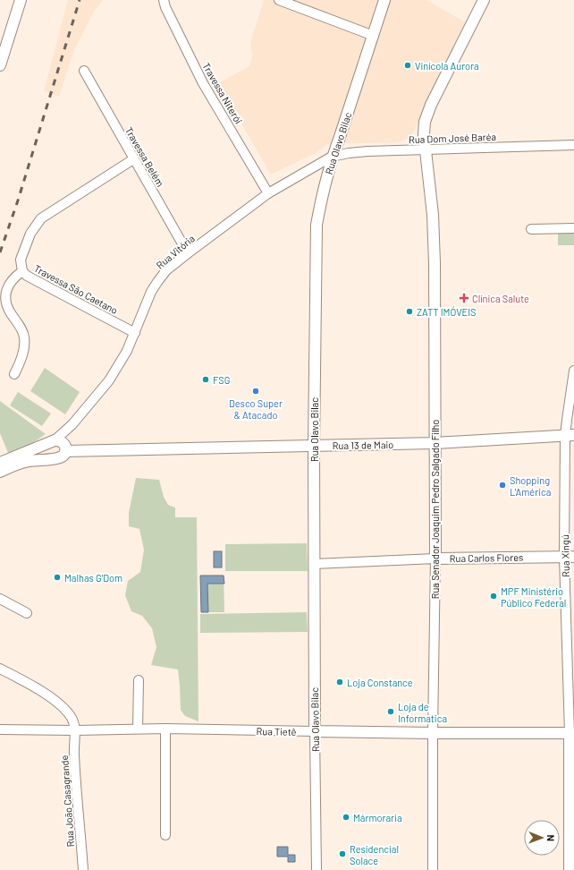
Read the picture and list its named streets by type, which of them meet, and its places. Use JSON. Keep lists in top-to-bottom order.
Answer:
{
  "streets": {
    "main road": [
      "Rua Olavo Bilac",
      "Rua 13 de Maio",
      "Rua Senador Joaquim Pedro Salgado Filho",
      "Rua Xingú",
      "Rua Carlos Flores",
      "Rua Tietê"
    ],
    "street": [
      "Travessa Niterói",
      "Rua Dom José Baréa",
      "Travessa Belém",
      "Rua Vitória",
      "Travessa São Caetano",
      "Rua João Casagrande"
    ]
  },
  "crossings": [
    ["Travessa Niterói", "Rua Vitória"],
    ["Rua Dom José Baréa", "Rua Olavo Bilac"],
    ["Rua Dom José Baréa", "Rua Vitória"],
    ["Rua Dom José Baréa", "Rua Senador Joaquim Pedro Salgado Filho"],
    ["Rua Olavo Bilac", "Rua Vitória"],
    ["Rua Olavo Bilac", "Rua 13 de Maio"],
    ["Rua Olavo Bilac", "Rua Carlos Flores"],
    ["Rua Olavo Bilac", "Rua Tietê"],
    ["Travessa Belém", "Rua Vitória"],
    ["Travessa Belém", "Travessa São Caetano"],
    ["Rua Vitória", "Travessa São Caetano"],
    ["Rua Vitória", "Rua 13 de Maio"],
    ["Rua 13 de Maio", "Rua Senador Joaquim Pedro Salgado Filho"],
    ["Rua 13 de Maio", "Rua Xingú"],
    ["Rua Senador Joaquim Pedro Salgado Filho", "Rua Carlos Flores"],
    ["Rua Senador Joaquim Pedro Salgado Filho", "Rua Tietê"],
    ["Rua Xingú", "Rua Carlos Flores"],
    ["Rua Xingú", "Rua Tietê"],
    ["Rua Tietê", "Rua João Casagrande"]
  ],
  "places": {
    "other": [
      "Vinícola Aurora",
      "ZATT IMÓVEIS",
      "FSG",
      "Desco Super & Atacado",
      "Shopping L'América",
      "Malhas G'Dom",
      "MPF Ministério Público Federal",
      "Loja Constance",
      "Loja de Informatica",
      "Mármoraria",
      "Residencial Solace"
    ],
    "health": ["Clínica Salute"]
  },
  "north": "right"
}
